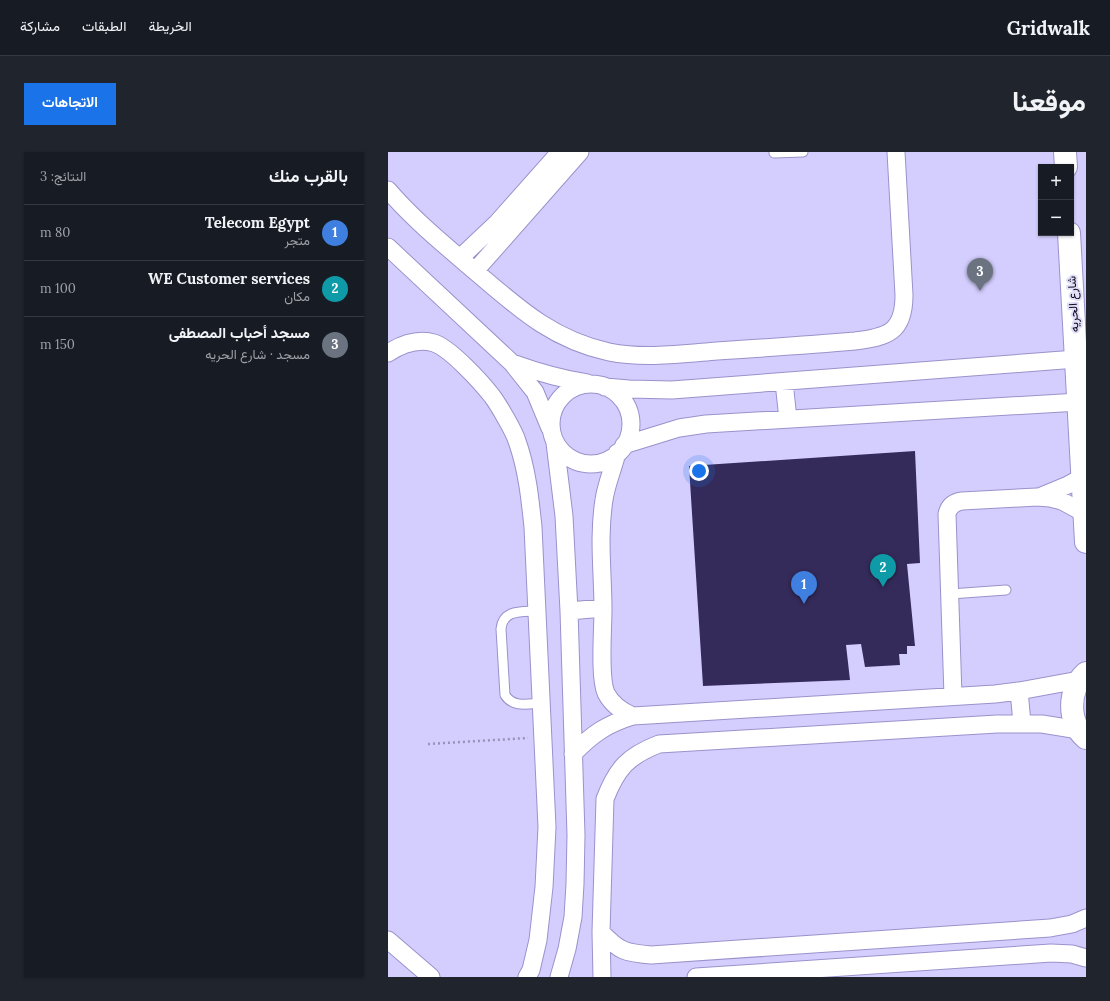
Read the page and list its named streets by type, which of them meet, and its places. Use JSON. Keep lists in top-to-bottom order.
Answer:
{
  "streets": {
    "street": ["شارع الحريه"]
  },
  "page": {
    "header": "Gridwalk",
    "nav": ["الخريطة", "الطبقات", "مشاركة"],
    "title": "موقعنا",
    "buttons": "الاتجاهات",
    "heading": ["بالقرب منك", "النتائج: 3"],
    "map_buttons": ["+", "−"],
    "list": [
      {
        "mark": "1",
        "name": "Telecom Egypt",
        "note": "متجر",
        "value": "80 m"
      },
      {
        "mark": "2",
        "name": "WE Customer services",
        "note": "مكان",
        "value": "100 m"
      },
      {
        "mark": "3",
        "name": "مسجد أحباب المصطفى",
        "note": "مسجد · شارع الحريه",
        "value": "150 m"
      }
    ],
    "pins": ["3", "2", "1"]
  }
}
